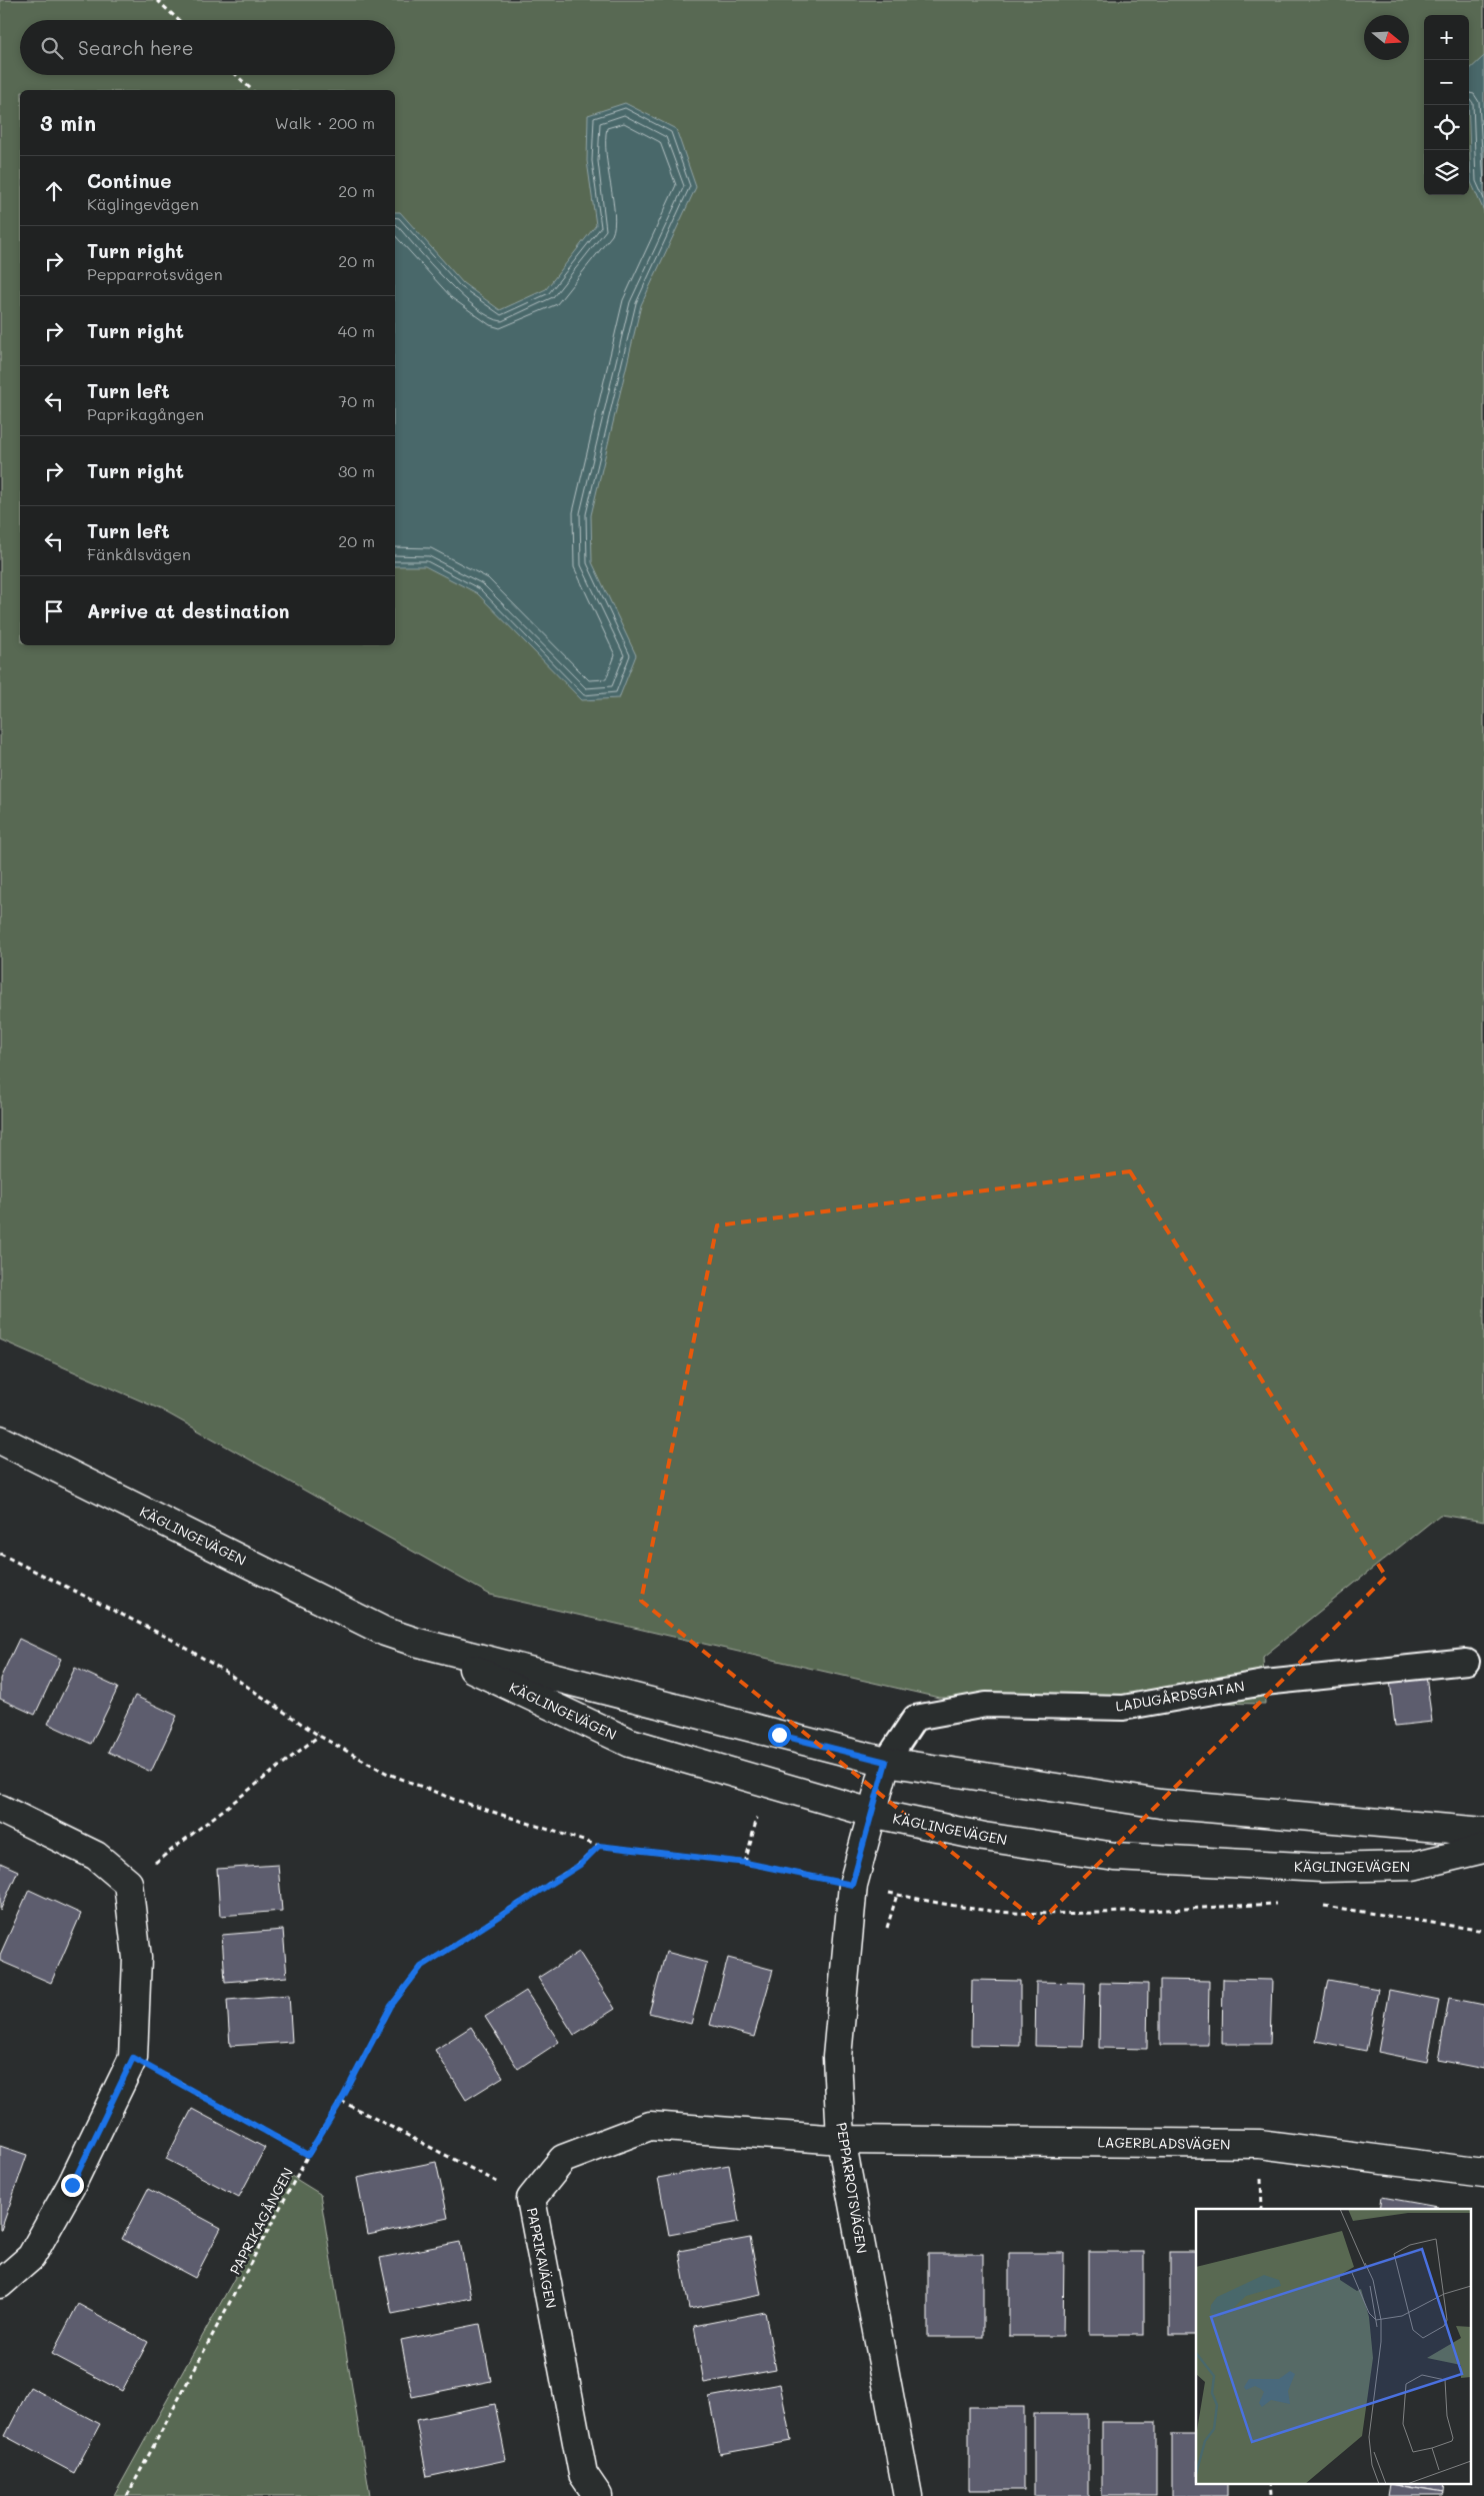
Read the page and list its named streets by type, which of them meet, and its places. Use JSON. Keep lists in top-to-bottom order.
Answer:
{
  "streets": {
    "main road": [
      "KÄGLINGEVÄGEN",
      "LAGERBLADSVÄGEN",
      "PEPPARROTSVÄGEN",
      "PAPRIKAVÄGEN"
    ],
    "lane": ["LADUGÅRDSGATAN"],
    "path": ["PAPRIKAGÅNGEN"]
  },
  "crossings": [
    ["KÄGLINGEVÄGEN", "LADUGÅRDSGATAN"],
    ["KÄGLINGEVÄGEN", "PEPPARROTSVÄGEN"],
    ["LADUGÅRDSGATAN", "PEPPARROTSVÄGEN"],
    ["LAGERBLADSVÄGEN", "PEPPARROTSVÄGEN"],
    ["LAGERBLADSVÄGEN", "PAPRIKAVÄGEN"],
    ["PEPPARROTSVÄGEN", "PAPRIKAVÄGEN"]
  ],
  "north": "right",
  "page": {
    "map_buttons": ["+", "−"],
    "search": "Search here",
    "heading": ["3 min", "Walk · 200 m"],
    "list": [
      ["Continue", "Käglingevägen", "20 m"],
      ["Turn right", "Pepparrotsvägen", "20 m"],
      ["Turn right", "40 m"],
      ["Turn left", "Paprikagången", "70 m"],
      ["Turn right", "30 m"],
      ["Turn left", "Fänkålsvägen", "20 m"],
      "Arrive at destination"
    ]
  }
}
